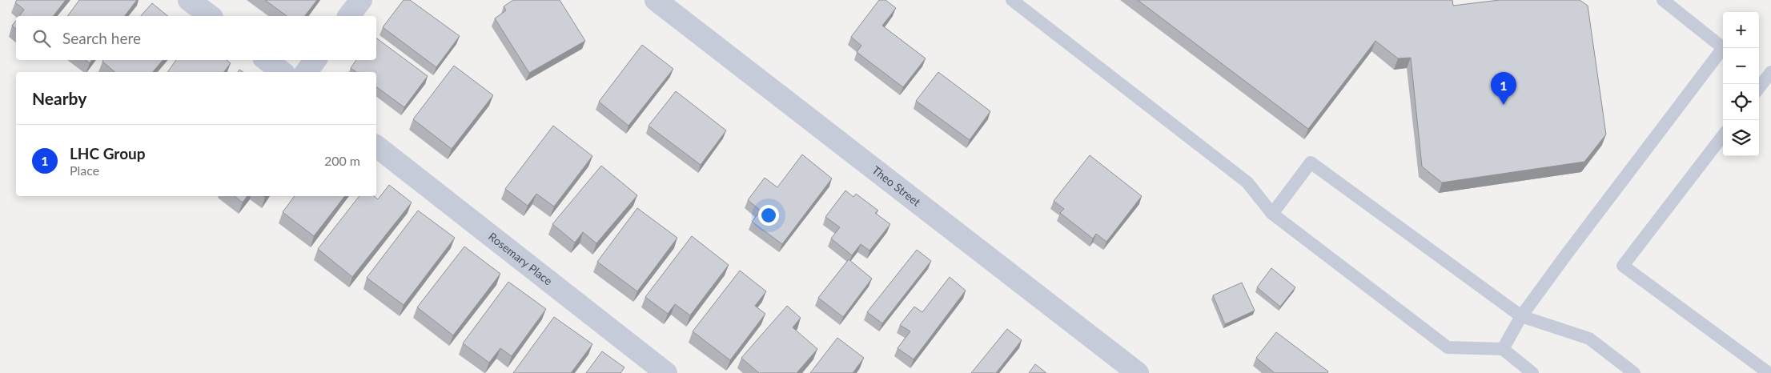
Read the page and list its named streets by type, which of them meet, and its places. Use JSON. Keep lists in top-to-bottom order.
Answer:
{
  "streets": {
    "street": ["Theo Street", "Rosemary Place"]
  },
  "page": {
    "map_buttons": ["+", "−"],
    "search": "Search here",
    "pins": "1",
    "heading": "Nearby",
    "list": [
      {
        "mark": "1",
        "name": "LHC Group",
        "note": "Place",
        "value": "200 m"
      }
    ]
  }
}
